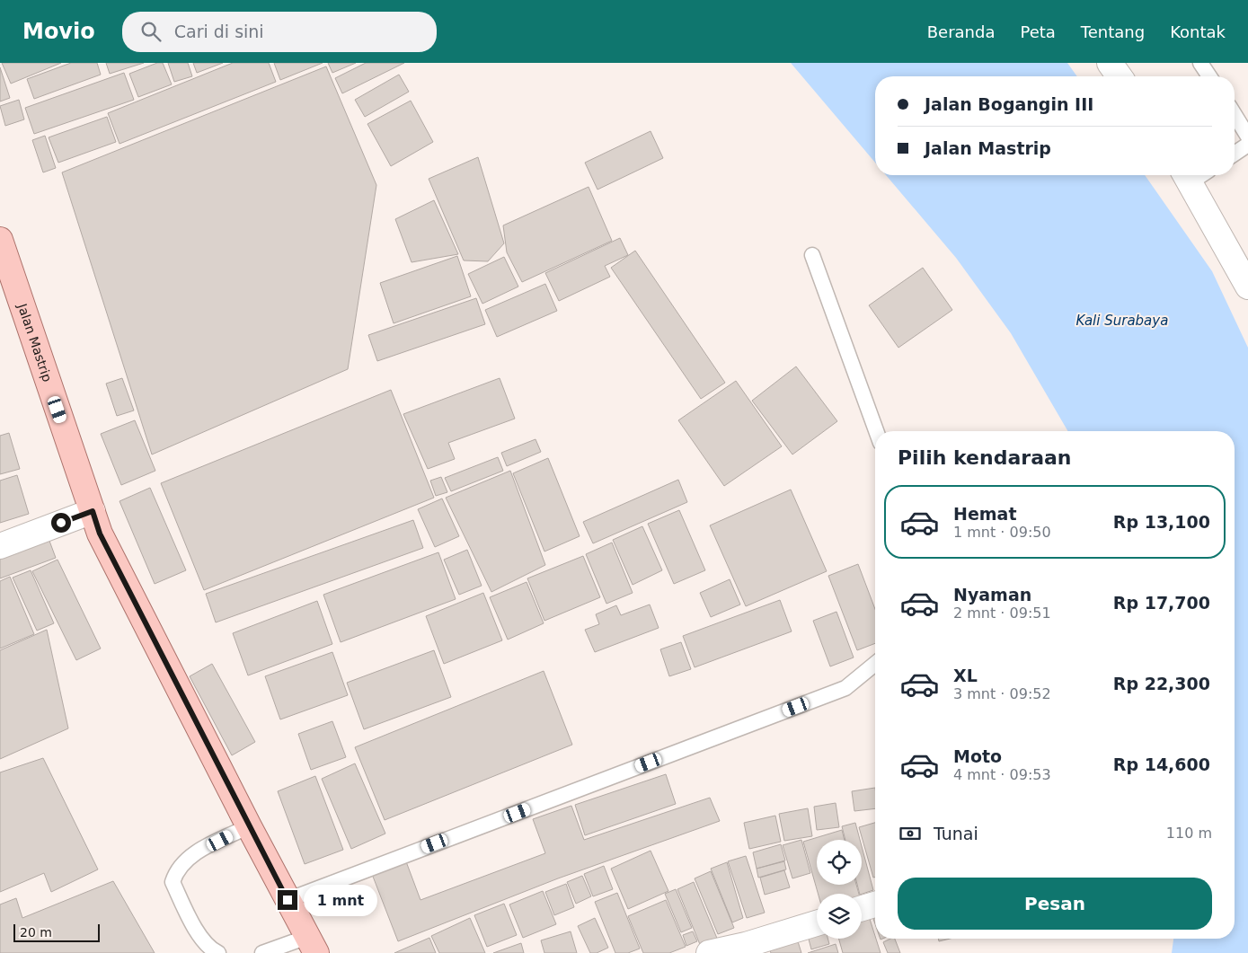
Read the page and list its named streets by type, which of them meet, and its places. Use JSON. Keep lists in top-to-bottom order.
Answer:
{
  "streets": {
    "main road": ["Jalan Mastrip"]
  },
  "water": ["Kali Surabaya"],
  "scale_bar": "20 m",
  "page": {
    "header": "Movio",
    "search": "Cari di sini",
    "nav": [
      "Beranda",
      "Peta",
      "Tentang",
      "Kontak"
    ],
    "banner": ["Jalan Bogangin III", "Jalan Mastrip"],
    "heading": "Pilih kendaraan",
    "list": [
      {
        "name": "Hemat",
        "note": "1 mnt · 09:50",
        "value": "Rp 13,100"
      },
      {
        "name": "Nyaman",
        "note": "2 mnt · 09:51",
        "value": "Rp 17,700"
      },
      {
        "name": "XL",
        "note": "3 mnt · 09:52",
        "value": "Rp 22,300"
      },
      {
        "name": "Moto",
        "note": "4 mnt · 09:53",
        "value": "Rp 14,600"
      }
    ],
    "pay": ["Tunai", "110 m"],
    "buttons": "Pesan",
    "bubble": "1 mnt",
    "scale": "20 m"
  }
}
